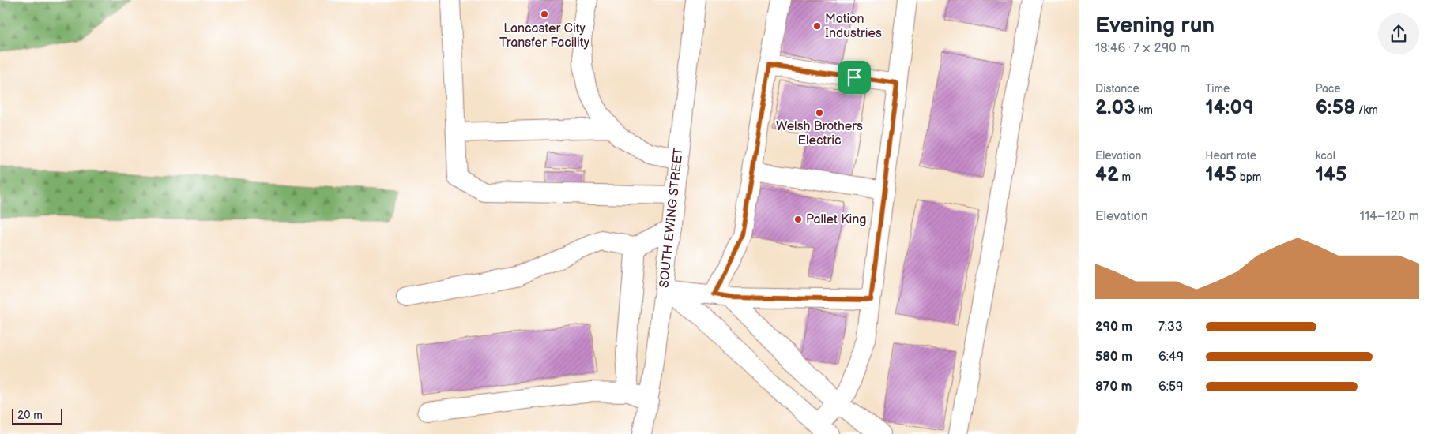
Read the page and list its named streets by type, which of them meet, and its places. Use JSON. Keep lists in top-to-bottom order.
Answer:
{
  "streets": {
    "street": ["SOUTH EWING STREET"]
  },
  "places": [
    "Lancaster City Transfer Facility",
    "Motion Industries",
    "Welsh Brothers Electric",
    "Pallet King"
  ],
  "scale_bar": "20 m",
  "page": {
    "heading": ["Evening run", "18:46 · 7 × 290 m"],
    "stats": [
      ["Distance", "2.03 km"],
      ["Time", "14:09"],
      ["Pace", "6:58 /km"],
      ["Elevation", "42 m"],
      ["Heart rate", "145 bpm"],
      ["kcal", "145"]
    ],
    "chart": ["Elevation", "114–120 m"],
    "list": [
      {
        "name": "290 m",
        "note": "7:33"
      },
      {
        "name": "580 m",
        "note": "6:49"
      },
      {
        "name": "870 m",
        "note": "6:59"
      }
    ],
    "scale": "20 m"
  }
}
